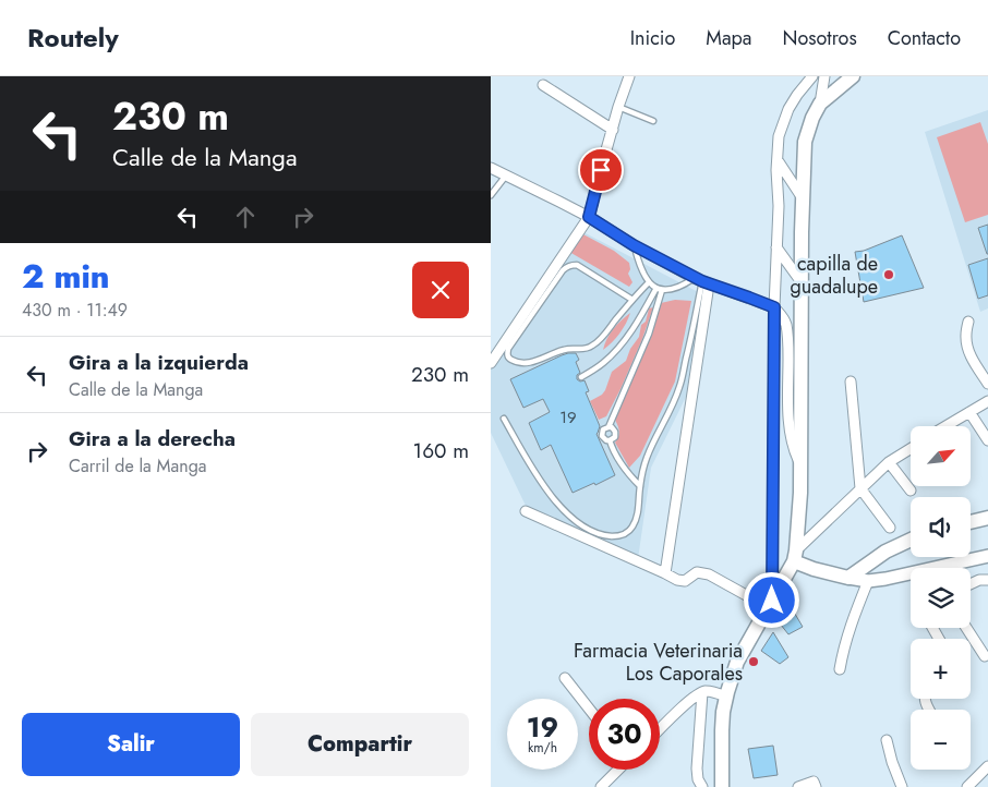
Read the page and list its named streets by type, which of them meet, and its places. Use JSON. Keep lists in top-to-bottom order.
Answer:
{
  "places": ["capilla de guadalupe", "Farmacia Veterinaria Los Caporales"],
  "house_numbers": ["19"],
  "north": "top right",
  "page": {
    "header": "Routely",
    "nav": [
      "Inicio",
      "Mapa",
      "Nosotros",
      "Contacto"
    ],
    "turn": ["230 m", "Calle de la Manga"],
    "heading": ["2 min", "430 m · 11:49"],
    "list": [
      {
        "name": "Gira a la izquierda",
        "note": "Calle de la Manga",
        "value": "230 m"
      },
      {
        "name": "Gira a la derecha",
        "note": "Carril de la Manga",
        "value": "160 m"
      }
    ],
    "map_buttons": ["+", "−"],
    "speed": "19 km/h",
    "limit": "30",
    "buttons": ["Salir", "Compartir"]
  }
}
